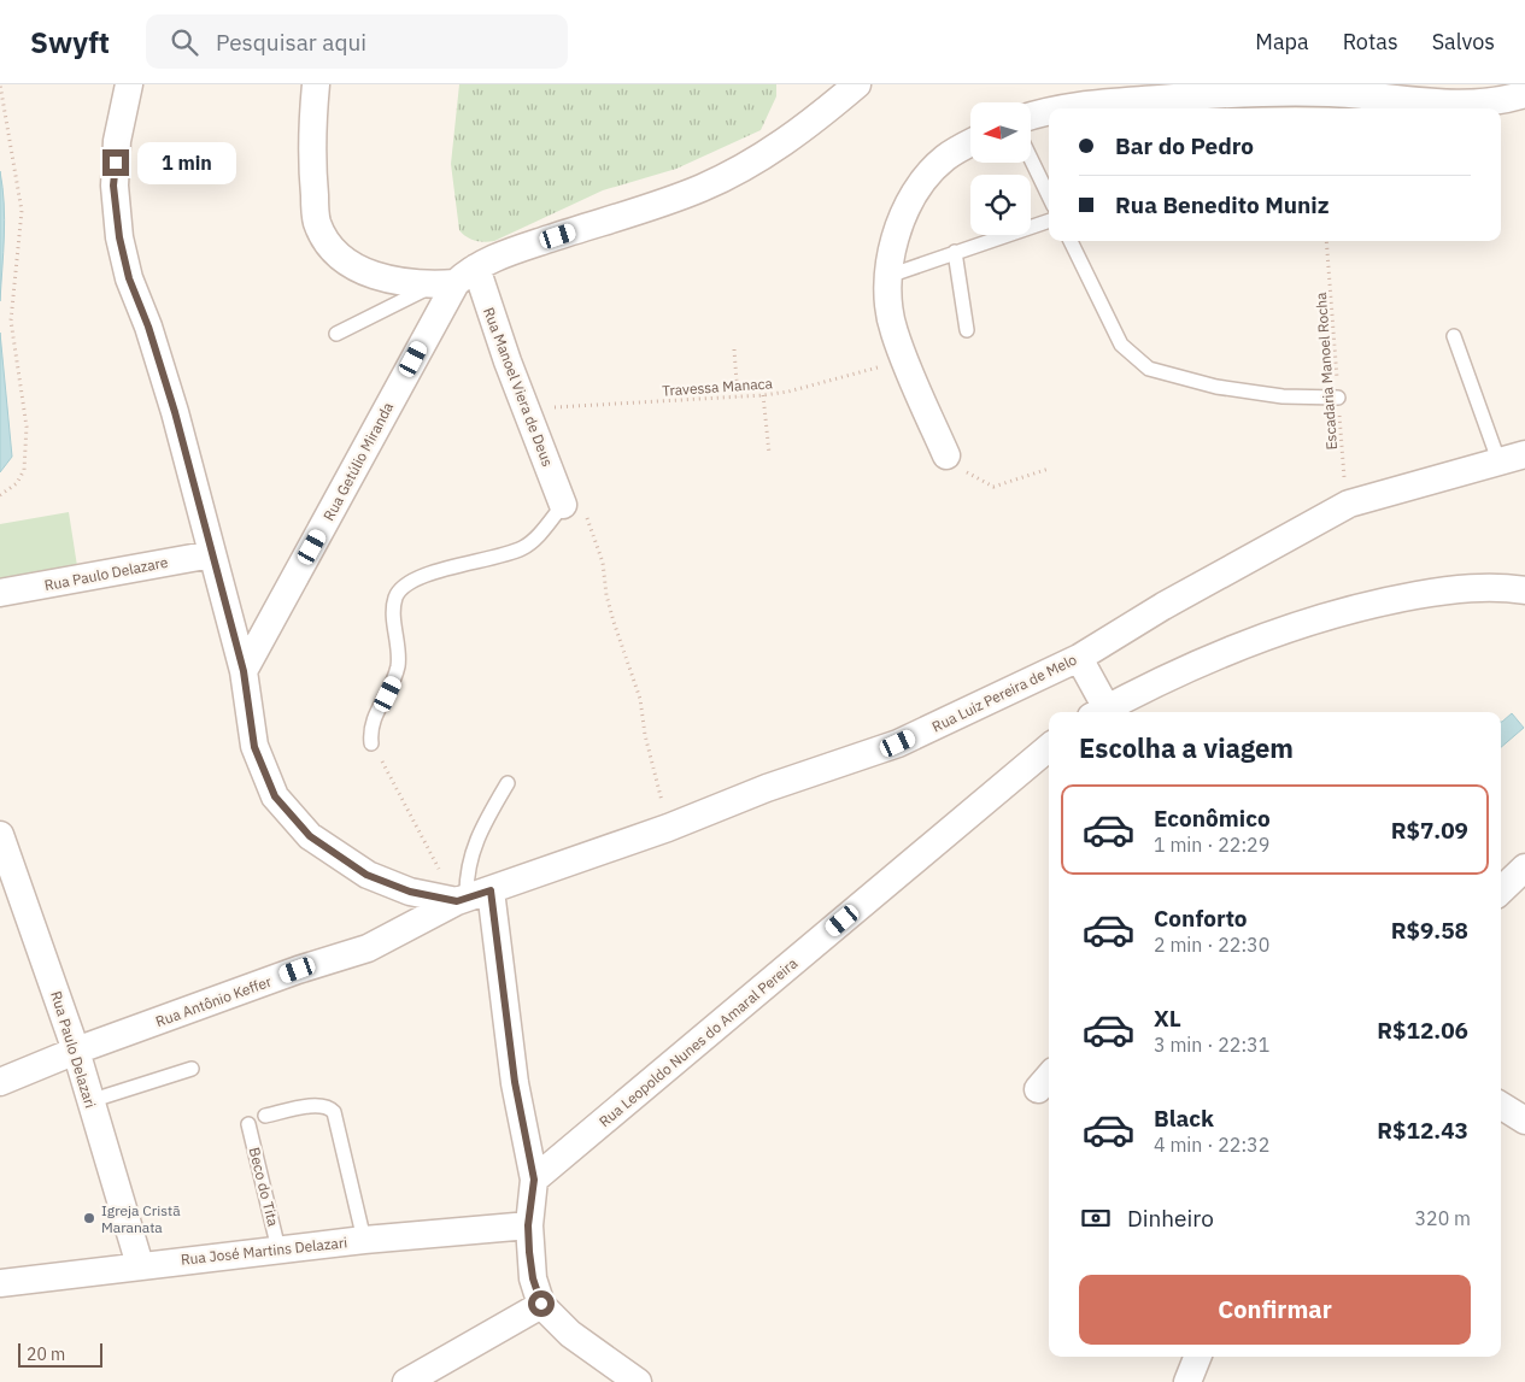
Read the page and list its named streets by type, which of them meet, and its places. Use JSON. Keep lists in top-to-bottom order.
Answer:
{
  "streets": {
    "street": [
      "Rua Manoel Viera de Deus",
      "Rua Getúlio Miranda",
      "Rua Paulo Delazare",
      "Rua Luiz Pereira de Melo",
      "Rua Antônio Keffer",
      "Rua Leopoldo Nunes do Amaral Pereira",
      "Rua Paulo Delazari",
      "Rua José Martins Delazari"
    ],
    "lane": ["Beco do Tita"],
    "path": ["Escadaria Manoel Rocha", "Travessa Manaca"]
  },
  "crossings": [
    ["Escadaria Manoel Rocha", "Rua Luiz Pereira de Melo"],
    ["Rua Manoel Viera de Deus", "Travessa Manaca"],
    ["Rua Luiz Pereira de Melo", "Rua Antônio Keffer"],
    ["Rua Antônio Keffer", "Rua Paulo Delazari"],
    ["Rua Paulo Delazari", "Rua José Martins Delazari"],
    ["Beco do Tita", "Rua José Martins Delazari"]
  ],
  "places": ["Igreja Cristã Maranata"],
  "scale_bar": "20 m",
  "north": "left",
  "page": {
    "header": "Swyft",
    "search": "Pesquisar aqui",
    "nav": ["Mapa", "Rotas", "Salvos"],
    "banner": ["Bar do Pedro", "Rua Benedito Muniz"],
    "bubble": "1 min",
    "heading": "Escolha a viagem",
    "list": [
      {
        "name": "Econômico",
        "note": "1 min · 22:29",
        "value": "R$7.09"
      },
      {
        "name": "Conforto",
        "note": "2 min · 22:30",
        "value": "R$9.58"
      },
      {
        "name": "XL",
        "note": "3 min · 22:31",
        "value": "R$12.06"
      },
      {
        "name": "Black",
        "note": "4 min · 22:32",
        "value": "R$12.43"
      }
    ],
    "pay": ["Dinheiro", "320 m"],
    "buttons": "Confirmar",
    "scale": "20 m"
  }
}
